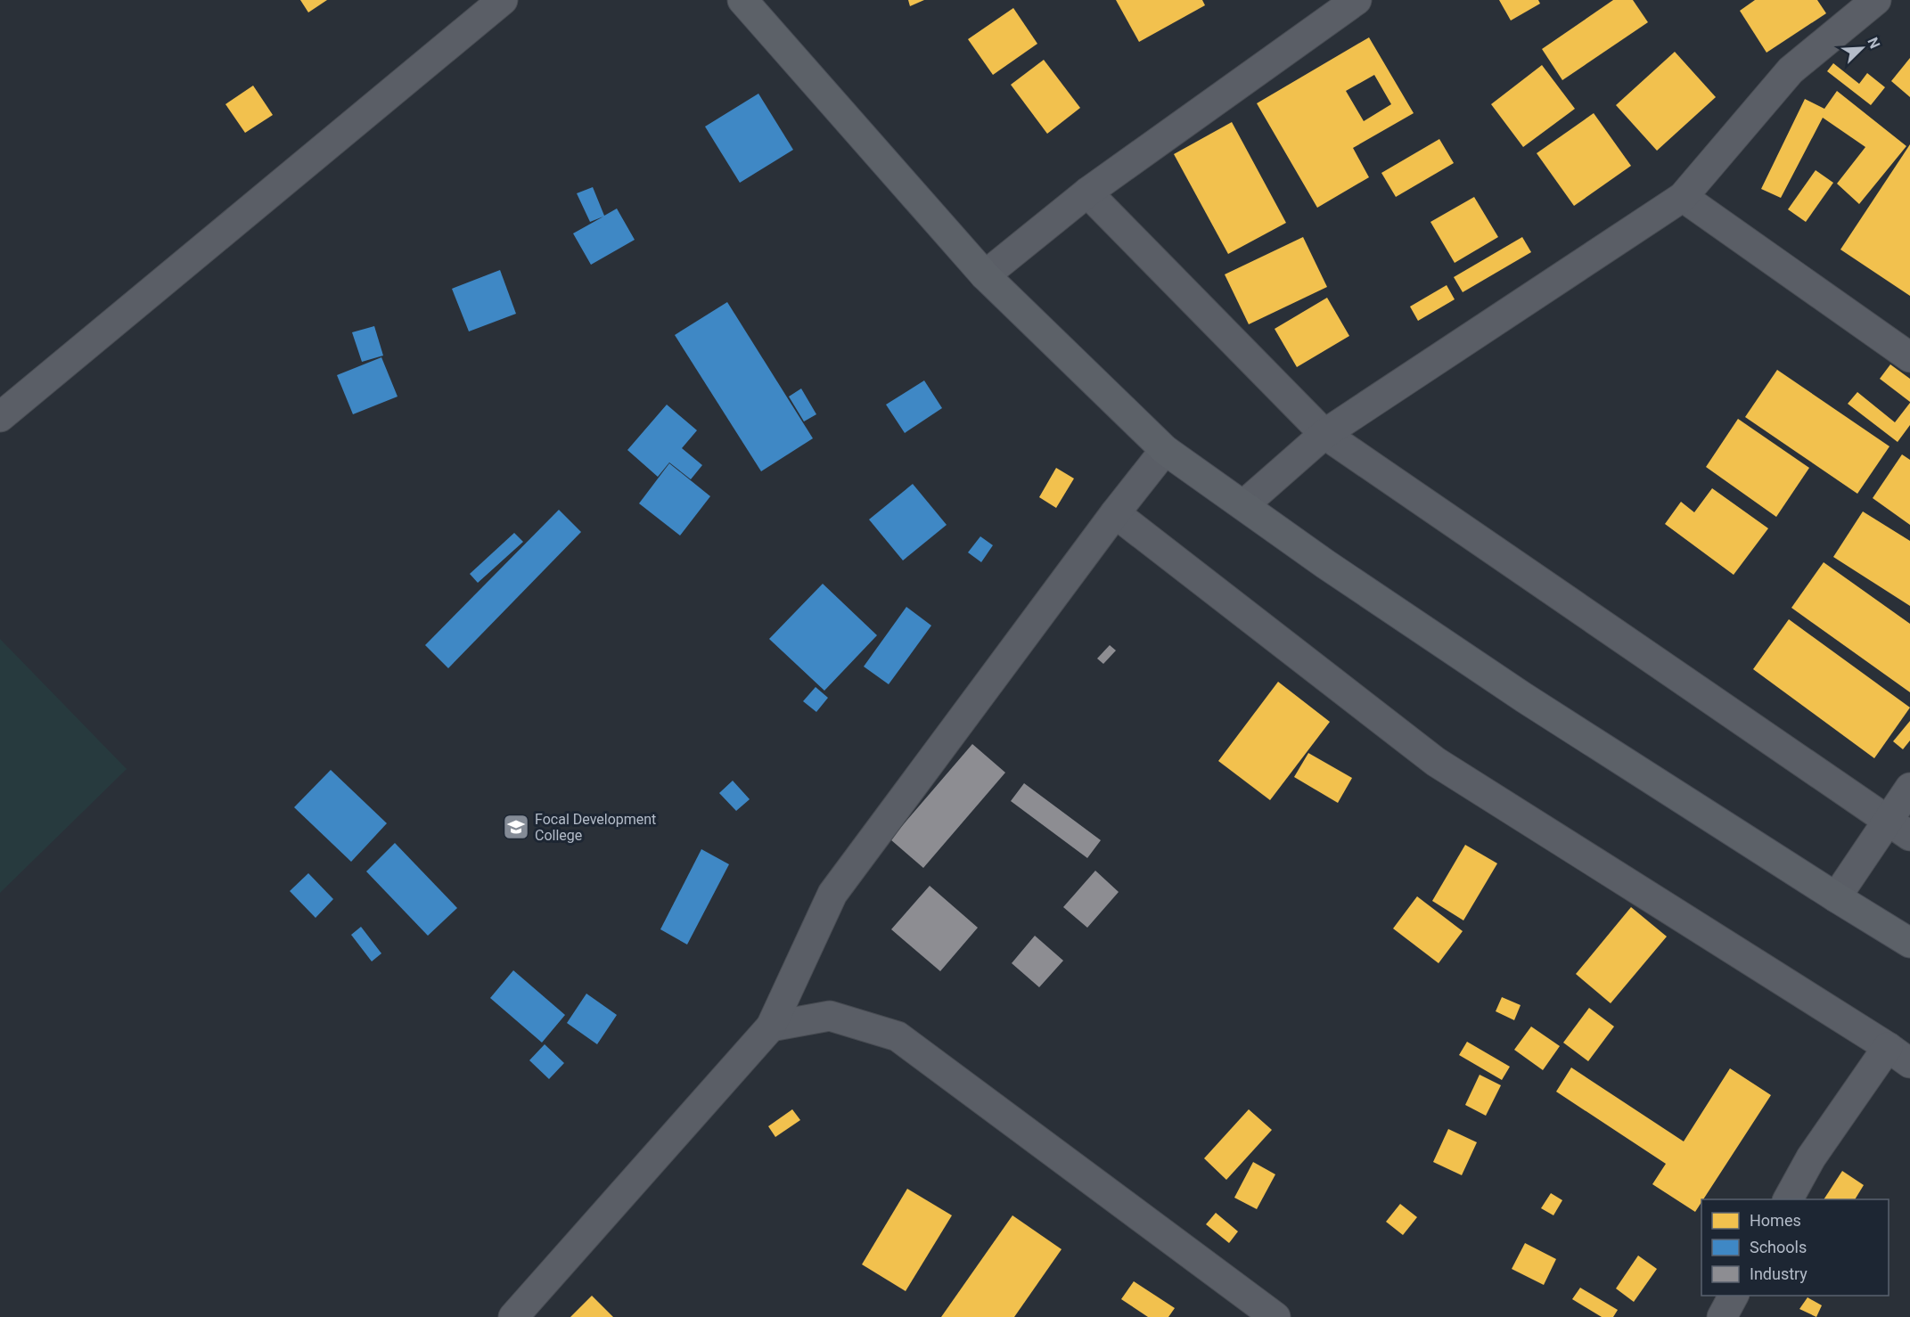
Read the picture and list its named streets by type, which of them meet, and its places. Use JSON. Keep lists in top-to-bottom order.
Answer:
{
  "places": {
    "school or university": ["Focal Development College"]
  },
  "legend": ["Homes", "Schools", "Industry"],
  "north": "top right"
}
